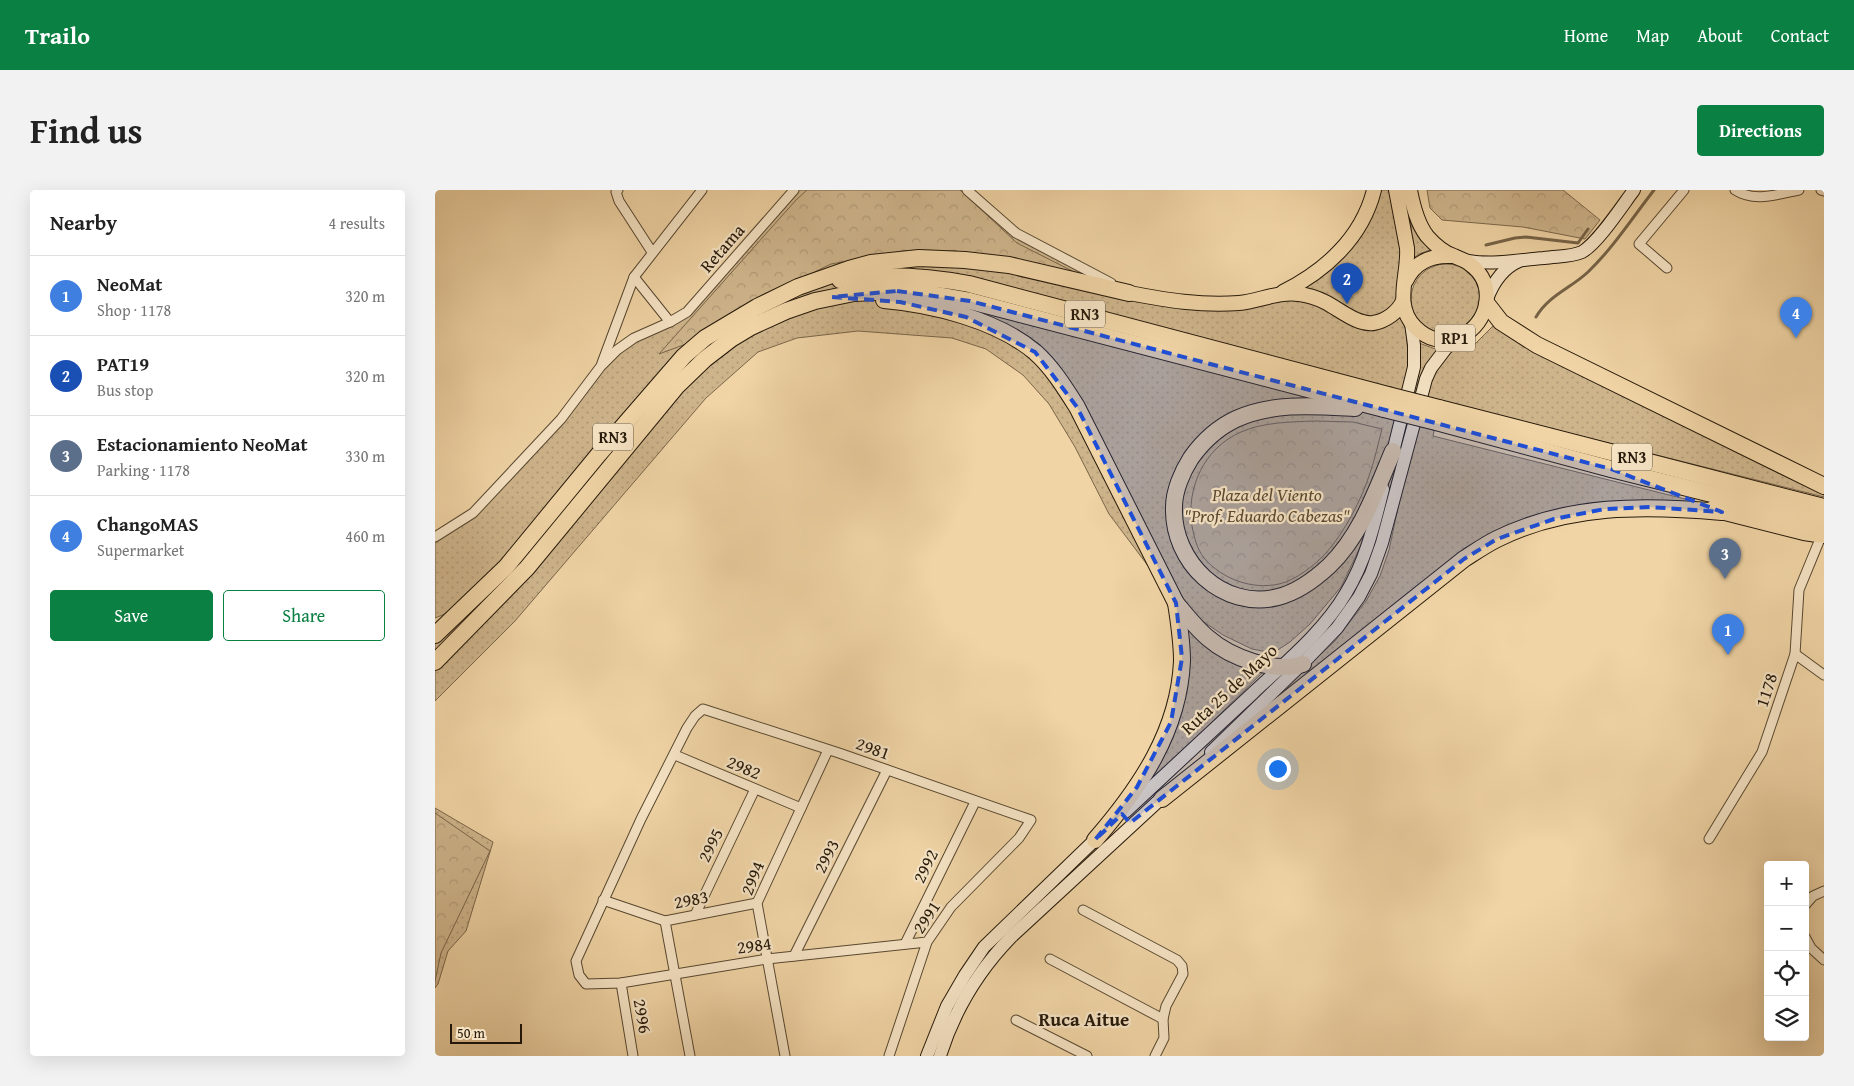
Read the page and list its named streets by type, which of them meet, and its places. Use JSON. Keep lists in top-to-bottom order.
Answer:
{
  "streets": {
    "highway": ["RN3"],
    "main road": ["RP1", "Ruta 25 de Mayo"],
    "street": [
      "Retama",
      "1178",
      "2981",
      "2982",
      "2995",
      "2993",
      "2992",
      "2994",
      "2983",
      "2991",
      "2984",
      "2996"
    ]
  },
  "crossings": [
    ["RP1", "Ruta 25 de Mayo"],
    ["2981", "2982"],
    ["2981", "2993"],
    ["2981", "2992"],
    ["2981", "2994"],
    ["2981", "2991"],
    ["2982", "2995"],
    ["2982", "2994"],
    ["2995", "2983"],
    ["2993", "2984"],
    ["2992", "2984"],
    ["2994", "2983"],
    ["2994", "2984"],
    ["2983", "2984"],
    ["2991", "2984"],
    ["2984", "2996"]
  ],
  "districts": ["Ruca Aitue"],
  "parks": ["Plaza del Viento \"Prof. Eduardo Cabezas\""],
  "scale_bar": "50 m",
  "page": {
    "header": "Trailo",
    "nav": [
      "Home",
      "Map",
      "About",
      "Contact"
    ],
    "title": "Find us",
    "buttons": [
      "Directions",
      ["Save", "Share"]
    ],
    "heading": ["Nearby", "4 results"],
    "list": [
      {
        "mark": "1",
        "name": "NeoMat",
        "note": "Shop · 1178",
        "value": "320 m"
      },
      {
        "mark": "2",
        "name": "PAT19",
        "note": "Bus stop",
        "value": "320 m"
      },
      {
        "mark": "3",
        "name": "Estacionamiento NeoMat",
        "note": "Parking · 1178",
        "value": "330 m"
      },
      {
        "mark": "4",
        "name": "ChangoMAS",
        "note": "Supermarket",
        "value": "460 m"
      }
    ],
    "pins": [
      "2",
      "4",
      "3",
      "1"
    ],
    "map_buttons": ["+", "−"],
    "scale": "50 m"
  }
}
